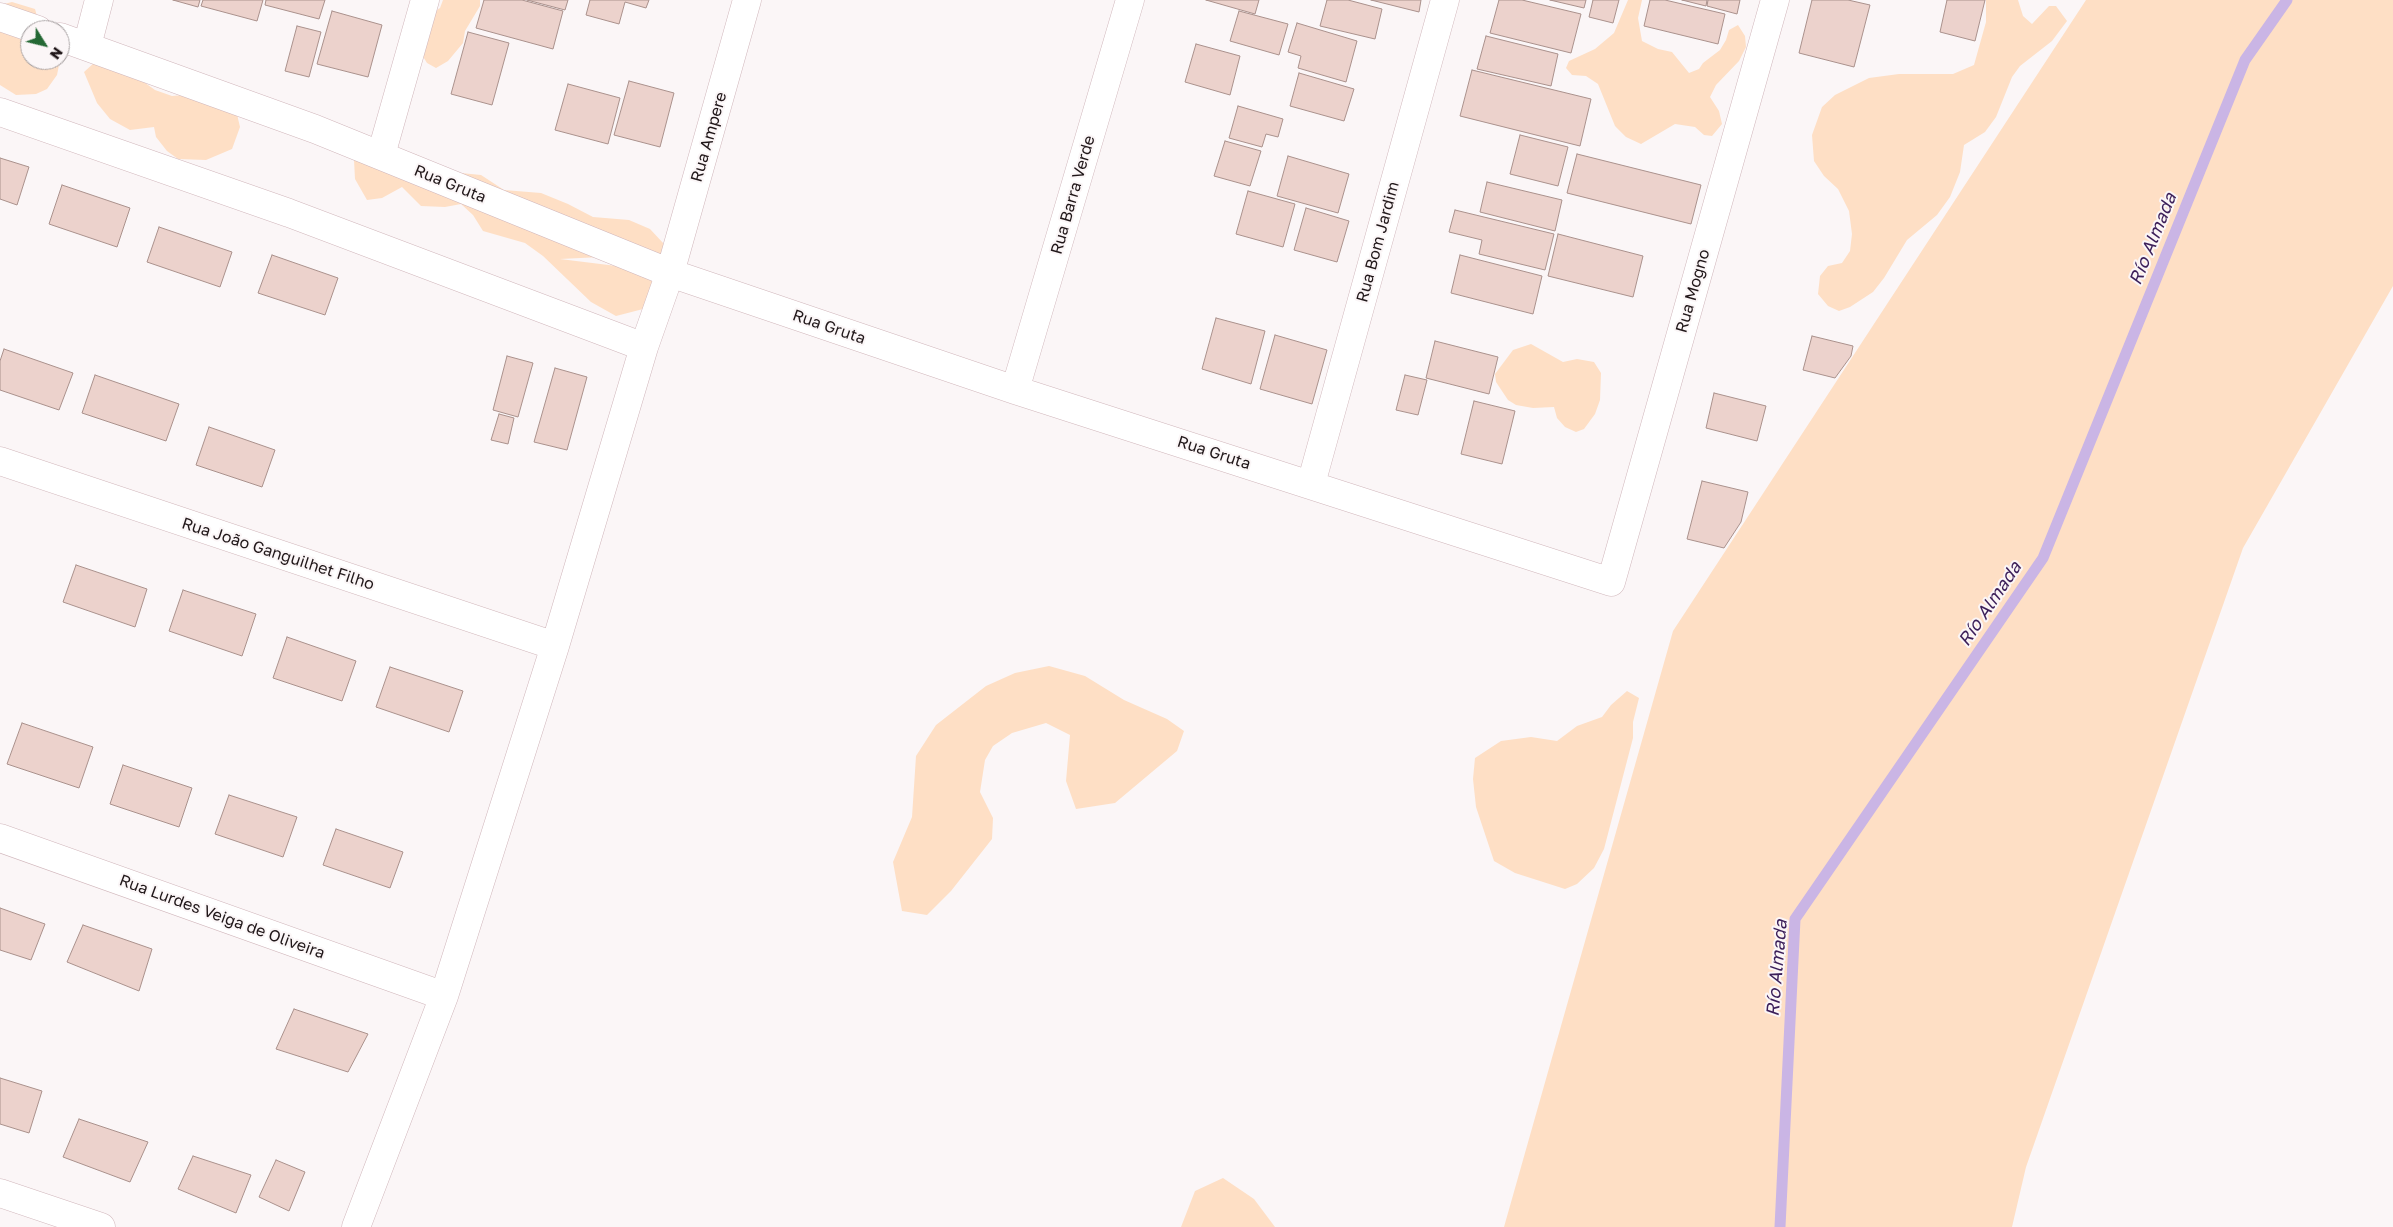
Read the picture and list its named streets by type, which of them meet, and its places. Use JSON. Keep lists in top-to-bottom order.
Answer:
{
  "streets": {
    "street": [
      "Rua Ampere",
      "Rua Gruta",
      "Rua Barra Verde",
      "Rua Bom Jardim",
      "Rua Mogno",
      "Rua João Ganguilhet Filho",
      "Rua Lurdes Veiga de Oliveira"
    ]
  },
  "crossings": [
    ["Rua Ampere", "Rua Gruta"],
    ["Rua Ampere", "Rua João Ganguilhet Filho"],
    ["Rua Ampere", "Rua Lurdes Veiga de Oliveira"],
    ["Rua Gruta", "Rua Barra Verde"],
    ["Rua Gruta", "Rua Bom Jardim"],
    ["Rua Gruta", "Rua Mogno"]
  ],
  "water": ["Río Almada"],
  "north": "bottom right"
}
